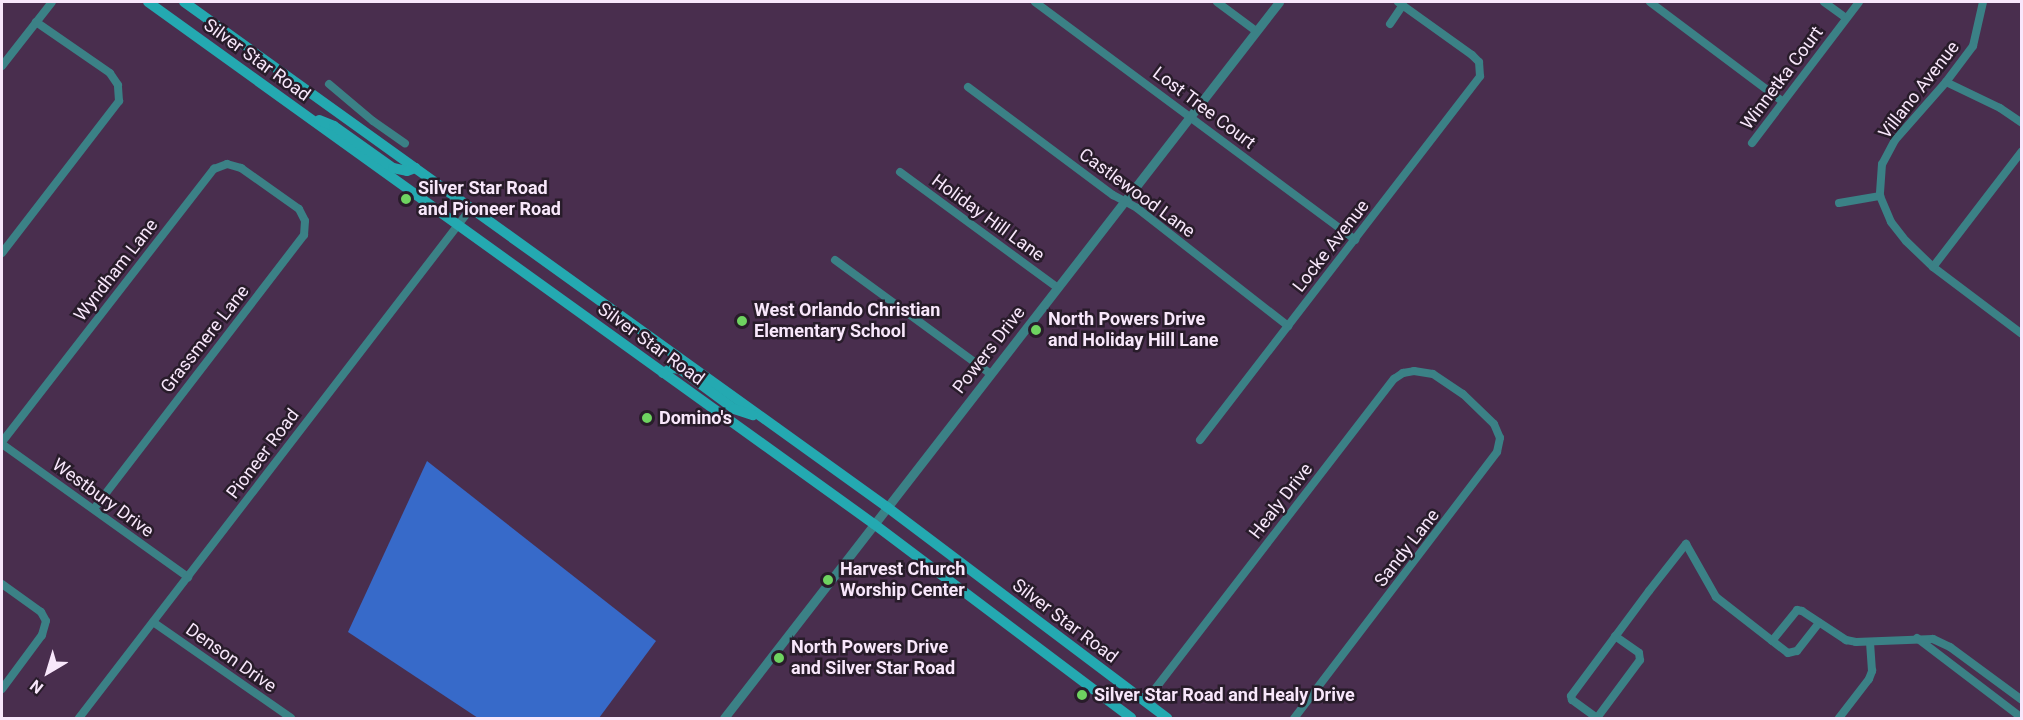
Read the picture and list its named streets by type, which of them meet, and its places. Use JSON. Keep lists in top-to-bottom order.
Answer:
{
  "streets": {
    "main road": ["Silver Star Road"],
    "street": [
      "Winnetka Court",
      "Villano Avenue",
      "Lost Tree Court",
      "Castlewood Lane",
      "Holiday Hill Lane",
      "Locke Avenue",
      "Wyndham Lane",
      "Grassmere Lane",
      "Powers Drive",
      "Pioneer Road",
      "Westbury Drive",
      "Healy Drive",
      "Sandy Lane",
      "Denson Drive"
    ]
  },
  "crossings": [
    ["Silver Star Road", "Powers Drive"],
    ["Silver Star Road", "Pioneer Road"],
    ["Silver Star Road", "Healy Drive"],
    ["Lost Tree Court", "Locke Avenue"],
    ["Lost Tree Court", "Powers Drive"],
    ["Castlewood Lane", "Locke Avenue"],
    ["Castlewood Lane", "Powers Drive"],
    ["Holiday Hill Lane", "Powers Drive"],
    ["Wyndham Lane", "Grassmere Lane"],
    ["Wyndham Lane", "Westbury Drive"],
    ["Grassmere Lane", "Westbury Drive"],
    ["Pioneer Road", "Westbury Drive"],
    ["Pioneer Road", "Denson Drive"],
    ["Healy Drive", "Sandy Lane"]
  ],
  "places": [
    "Silver Star Road and Pioneer Road",
    "West Orlando Christian Elementary School",
    "North Powers Drive and Holiday Hill Lane",
    "Domino's",
    "Harvest Church Worship Center",
    "North Powers Drive and Silver Star Road",
    "Silver Star Road and Healy Drive"
  ],
  "north": "bottom left"
}
